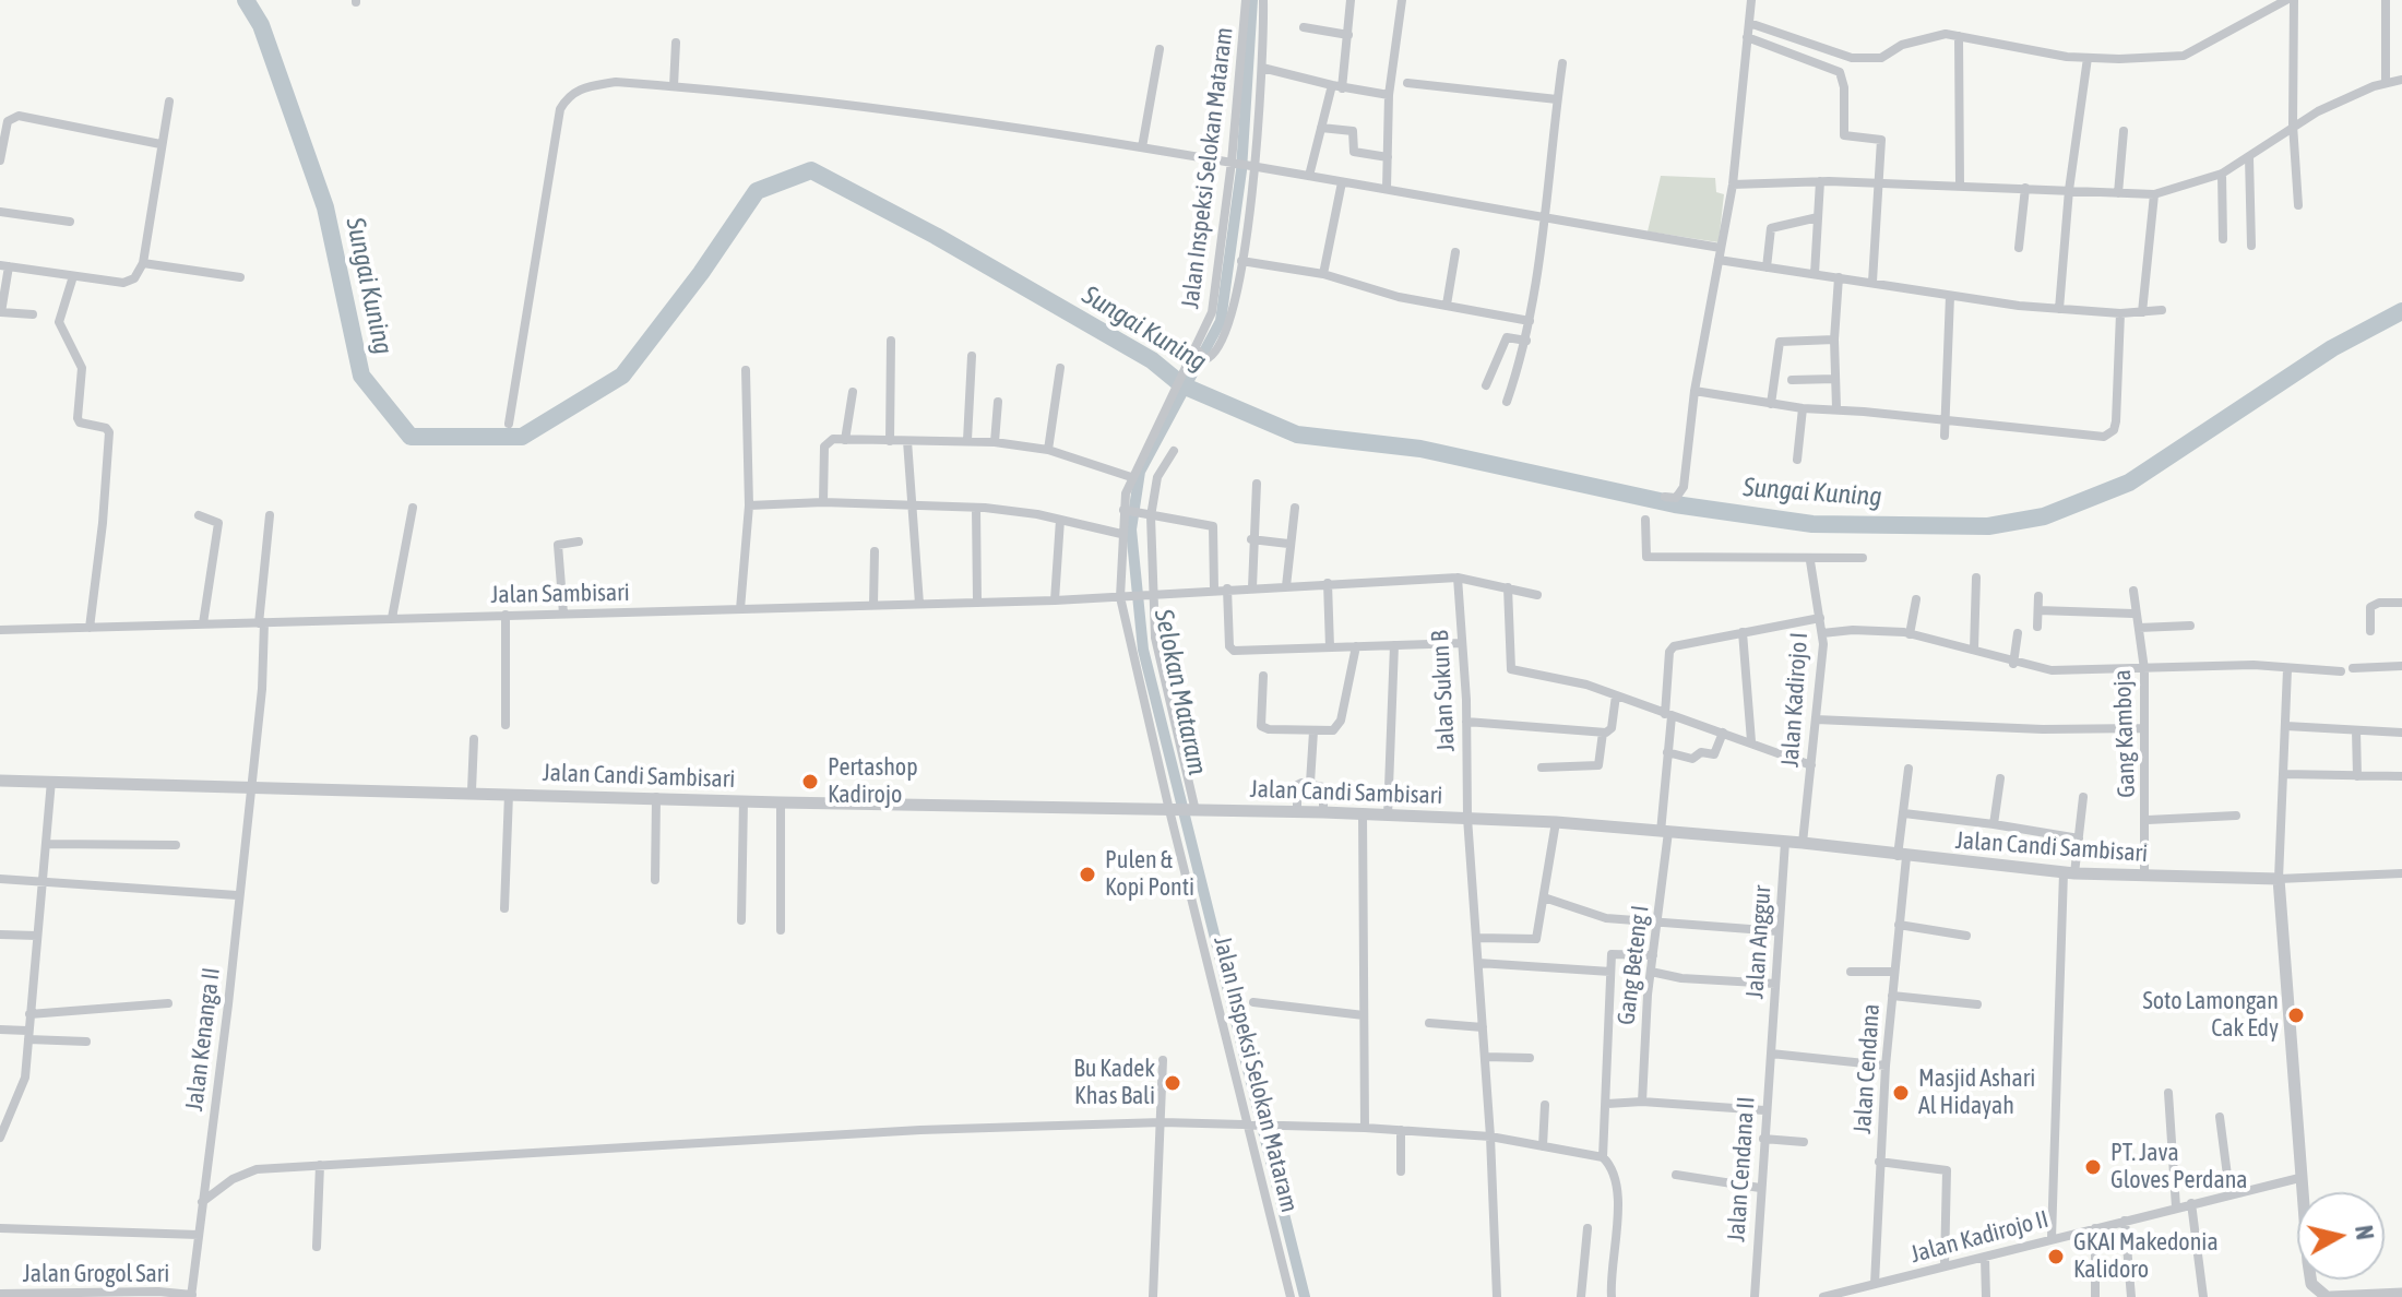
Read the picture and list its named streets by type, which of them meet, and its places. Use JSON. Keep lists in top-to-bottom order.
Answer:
{
  "streets": {
    "street": [
      "Jalan Inspeksi Selokan Mataram",
      "Jalan Sambisari",
      "Jalan Sukun B",
      "Jalan Kadirojo I",
      "Gang Kamboja",
      "Jalan Candi Sambisari",
      "Jalan Anggur",
      "Gang Beteng I",
      "Jalan Kenanga II",
      "Jalan Cendana",
      "Jalan Cendana II",
      "Jalan Kadirojo II",
      "Jalan Grogol Sari"
    ]
  },
  "crossings": [
    ["Jalan Inspeksi Selokan Mataram", "Jalan Sambisari"],
    ["Jalan Inspeksi Selokan Mataram", "Jalan Candi Sambisari"],
    ["Jalan Sambisari", "Jalan Kenanga II"],
    ["Jalan Sukun B", "Jalan Candi Sambisari"],
    ["Jalan Kadirojo I", "Jalan Candi Sambisari"],
    ["Gang Kamboja", "Jalan Candi Sambisari"],
    ["Jalan Candi Sambisari", "Jalan Anggur"],
    ["Jalan Candi Sambisari", "Gang Beteng I"],
    ["Jalan Candi Sambisari", "Jalan Kenanga II"],
    ["Jalan Candi Sambisari", "Jalan Cendana"],
    ["Jalan Anggur", "Jalan Cendana II"],
    ["Jalan Kenanga II", "Jalan Grogol Sari"],
    ["Jalan Cendana", "Jalan Kadirojo II"]
  ],
  "water": ["Sungai Kuning", "Selokan Mataram"],
  "places": [
    "Pertashop Kadirojo",
    "Pulen & Kopi Ponti",
    "Soto Lamongan Cak Edy",
    "Bu Kadek Khas Bali",
    "Masjid Ashari Al Hidayah",
    "PT. Java Gloves Perdana",
    "GKAI Makedonia Kalidoro"
  ],
  "north": "right"
}
